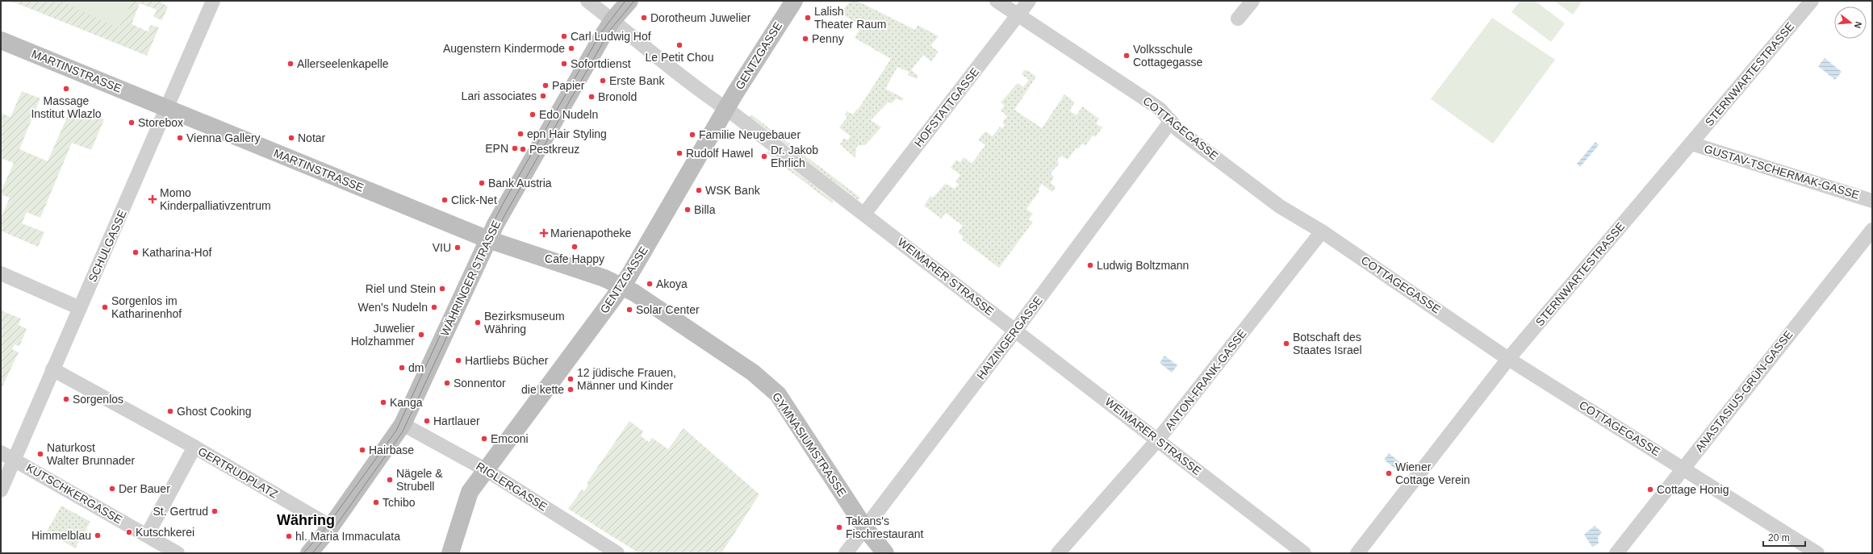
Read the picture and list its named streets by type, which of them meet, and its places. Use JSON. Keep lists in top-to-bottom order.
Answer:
{
  "streets": {
    "main road": [
      "GENTZGASSE",
      "MARTINSTRASSE",
      "WÄHRINGER STRASSE",
      "GYMNASIUMSTRASSE"
    ],
    "street": [
      "STERNWARTESTRASSE",
      "HOFSTATTGASSE",
      "COTTAGEGASSE",
      "GUSTAV-TSCHERMAK-GASSE",
      "SCHULGASSE",
      "WEIMARER STRASSE",
      "HAIZINGERGASSE",
      "ANTON-FRANK-GASSE",
      "ANASTASIUS-GRÜN-GASSE",
      "GERTRUDPLATZ",
      "RIGLERGASSE",
      "KUTSCHKERGASSE"
    ]
  },
  "crossings": [
    ["GENTZGASSE", "MARTINSTRASSE"],
    ["GENTZGASSE", "WEIMARER STRASSE"],
    ["GENTZGASSE", "GYMNASIUMSTRASSE"],
    ["GENTZGASSE", "RIGLERGASSE"],
    ["MARTINSTRASSE", "SCHULGASSE"],
    ["MARTINSTRASSE", "WÄHRINGER STRASSE"],
    ["MARTINSTRASSE", "GYMNASIUMSTRASSE"],
    ["STERNWARTESTRASSE", "COTTAGEGASSE"],
    ["STERNWARTESTRASSE", "GUSTAV-TSCHERMAK-GASSE"],
    ["HOFSTATTGASSE", "COTTAGEGASSE"],
    ["HOFSTATTGASSE", "WEIMARER STRASSE"],
    ["COTTAGEGASSE", "HAIZINGERGASSE"],
    ["COTTAGEGASSE", "ANTON-FRANK-GASSE"],
    ["COTTAGEGASSE", "ANASTASIUS-GRÜN-GASSE"],
    ["SCHULGASSE", "KUTSCHKERGASSE"],
    ["WEIMARER STRASSE", "WÄHRINGER STRASSE"],
    ["WEIMARER STRASSE", "HAIZINGERGASSE"],
    ["WEIMARER STRASSE", "ANTON-FRANK-GASSE"],
    ["WÄHRINGER STRASSE", "GERTRUDPLATZ"],
    ["WÄHRINGER STRASSE", "RIGLERGASSE"],
    ["HAIZINGERGASSE", "GYMNASIUMSTRASSE"],
    ["GERTRUDPLATZ", "KUTSCHKERGASSE"]
  ],
  "districts": ["Währing"],
  "places": {
    "other": [
      "Dorotheum Juwelier",
      "Lalish Theater Raum",
      "Carl Ludwig Hof",
      "Penny",
      "Le Petit Chou",
      "Augenstern Kindermode",
      "Volksschule Cottagegasse",
      "Allerseelenkapelle",
      "Sofortdienst",
      "Erste Bank",
      "Papier",
      "Massage Institut Wlazlo",
      "Lari associates",
      "Bronold",
      "Edo Nudeln",
      "Storebox",
      "epn Hair Styling",
      "Familie Neugebauer",
      "Vienna Gallery",
      "Notar",
      "EPN",
      "Pestkreuz",
      "Rudolf Hawel",
      "Dr. Jakob Ehrlich",
      "Bank Austria",
      "WSK Bank",
      "Click-Net",
      "Billa",
      "Cafe Happy",
      "VIU",
      "Katharina-Hof",
      "Ludwig Boltzmann",
      "Akoya",
      "Riel und Stein",
      "Sorgenlos im Katharinenhof",
      "Wen's Nudeln",
      "Solar Center",
      "Bezirksmuseum Währing",
      "Juwelier Holzhammer",
      "Botschaft des Staates Israel",
      "Hartliebs Bücher",
      "dm",
      "12 jüdische Frauen, Männer und Kinder",
      "Sonnentor",
      "die kette",
      "Sorgenlos",
      "Kanga",
      "Ghost Cooking",
      "Hartlauer",
      "Emconi",
      "Hairbase",
      "Naturkost Walter Brunnader",
      "Wiener Cottage Verein",
      "Nägele & Strubell",
      "Der Bauer",
      "Cottage Honig",
      "Tchibo",
      "St. Gertrud",
      "Takans's Fischrestaurant",
      "Kutschkerei",
      "Himmelblau",
      "hl. Maria Immaculata"
    ],
    "health": ["Momo Kinderpalliativzentrum", "Marienapotheke"]
  },
  "scale_bar": "20 m",
  "north": "right"
}
